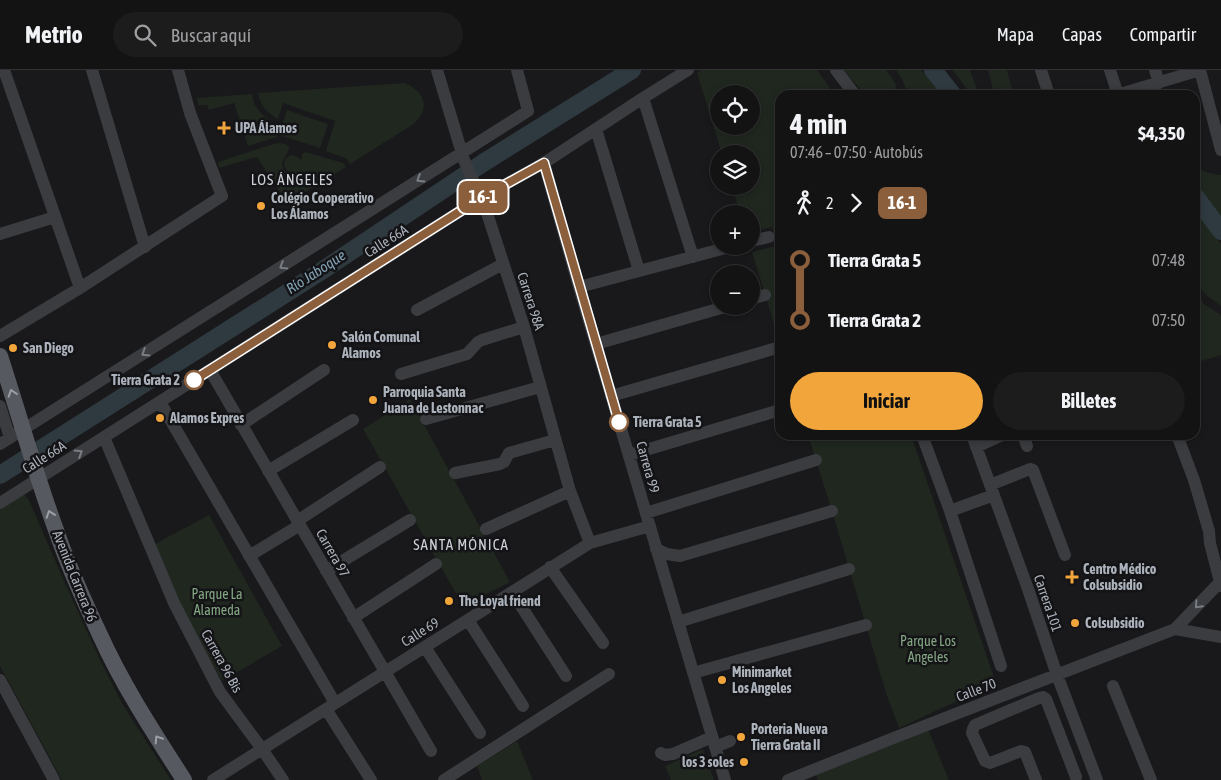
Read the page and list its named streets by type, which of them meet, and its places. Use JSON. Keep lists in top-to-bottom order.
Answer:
{
  "streets": {
    "main road": ["Avenida Carrera 96"],
    "street": [
      "Calle 66A",
      "Carrera 98A",
      "Carrera 99",
      "Carrera 97",
      "Carrera 101",
      "Calle 69",
      "Carrera 96 Bis",
      "Calle 70"
    ]
  },
  "crossings": [
    ["Calle 66A", "Carrera 98A"],
    ["Calle 66A", "Carrera 99"],
    ["Calle 66A", "Carrera 97"],
    ["Calle 66A", "Avenida Carrera 96"],
    ["Calle 66A", "Carrera 96 Bis"],
    ["Carrera 98A", "Calle 69"],
    ["Carrera 99", "Calle 69"],
    ["Carrera 97", "Calle 69"],
    ["Carrera 101", "Calle 70"],
    ["Calle 69", "Carrera 96 Bis"]
  ],
  "one_way": ["Avenida Carrera 96"],
  "districts": ["LOS ÁNGELES", "SANTA MÓNICA"],
  "water": ["Río Jaboque"],
  "parks": ["Parque La Alameda", "Parque Los Angeles"],
  "places": {
    "health": ["UPA Álamos", "Centro Médico Colsubsidio"],
    "other": [
      "Colégio Cooperativo Los Álamos",
      "Salón Comunal Alamos",
      "San Diego",
      "Tierra Grata 2",
      "Parroquia Santa Juana de Lestonnac",
      "Alamos Expres",
      "Tierra Grata 5",
      "The Loyal friend",
      "Colsubsidio",
      "Minimarket Los Angeles",
      "Porteria Nueva Tierra Grata II",
      "los 3 soles"
    ]
  },
  "lines": ["bus line 16-1"],
  "page": {
    "header": "Metrio",
    "search": "Buscar aquí",
    "nav": ["Mapa", "Capas", "Compartir"],
    "on_map": "16-1",
    "map_buttons": ["+", "−"],
    "heading": ["4 min", "07:46 – 07:50 · Autobús", "$4,350"],
    "legs": ["2", "16-1"],
    "list": [
      {
        "name": "Tierra Grata 5",
        "value": "07:48"
      },
      {
        "name": "Tierra Grata 2",
        "value": "07:50"
      }
    ],
    "buttons": ["Iniciar", "Billetes"]
  }
}
